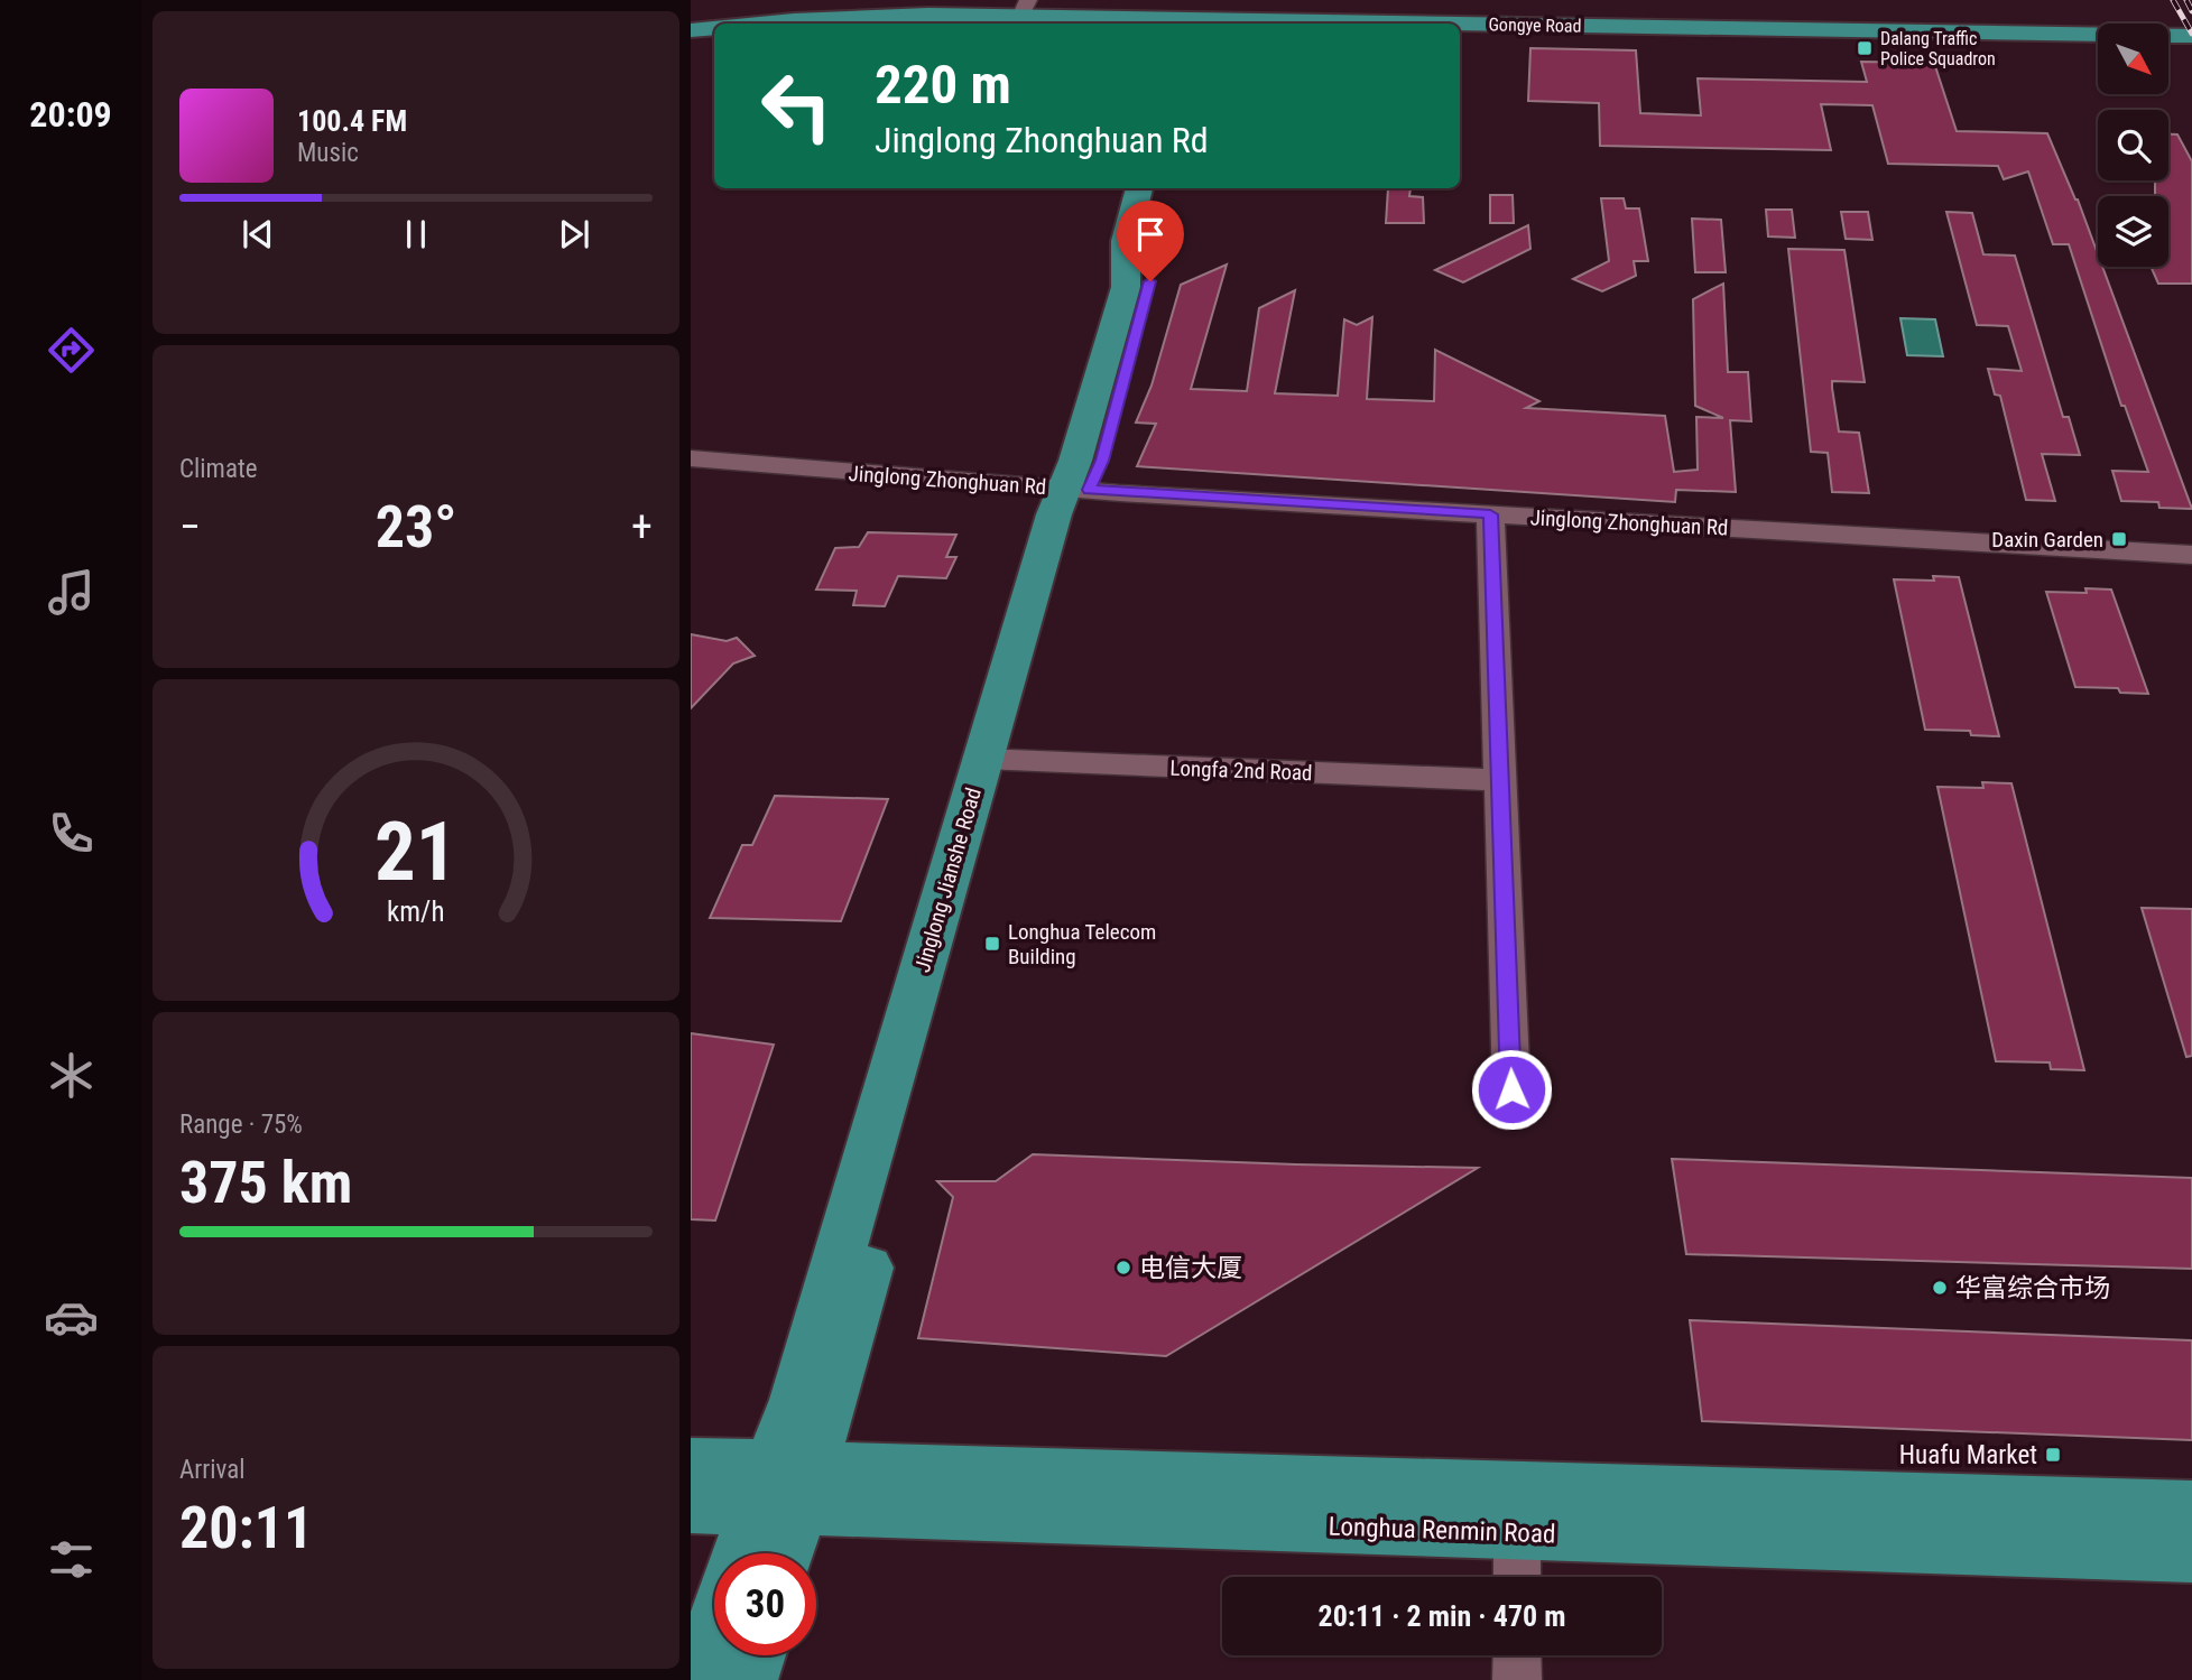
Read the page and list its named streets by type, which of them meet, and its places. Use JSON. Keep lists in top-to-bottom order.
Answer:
{
  "streets": {
    "main road": ["Gongye Road", "Jinglong Jianshe Road", "Longhua Renmin Road"],
    "street": ["Jinglong Zhonghuan Rd", "Longfa 2nd Road"]
  },
  "crossings": [
    ["Jinglong Zhonghuan Rd", "Jinglong Jianshe Road"],
    ["Longfa 2nd Road", "Jinglong Jianshe Road"],
    ["Jinglong Jianshe Road", "Longhua Renmin Road"]
  ],
  "places": {
    "transit": [
      "Dalang Traffic Police Squadron",
      "Daxin Garden",
      "Longhua Telecom Building",
      "Huafu Market"
    ],
    "other": ["电信大厦", "华富综合市场"]
  },
  "north": "bottom right",
  "page": {
    "tabs": "20:09",
    "turn": ["220 m", "Jinglong Zhonghuan Rd"],
    "song": ["100.4 FM", "Music"],
    "tile": [
      "Climate",
      ["Range · 75%", "375 km"],
      ["Arrival", "20:11"]
    ],
    "heat": ["−", "23°", "+"],
    "limit": "30",
    "trip": "20:11 · 2 min · 470 m",
    "gauge": ["21", "km/h"]
  }
}
